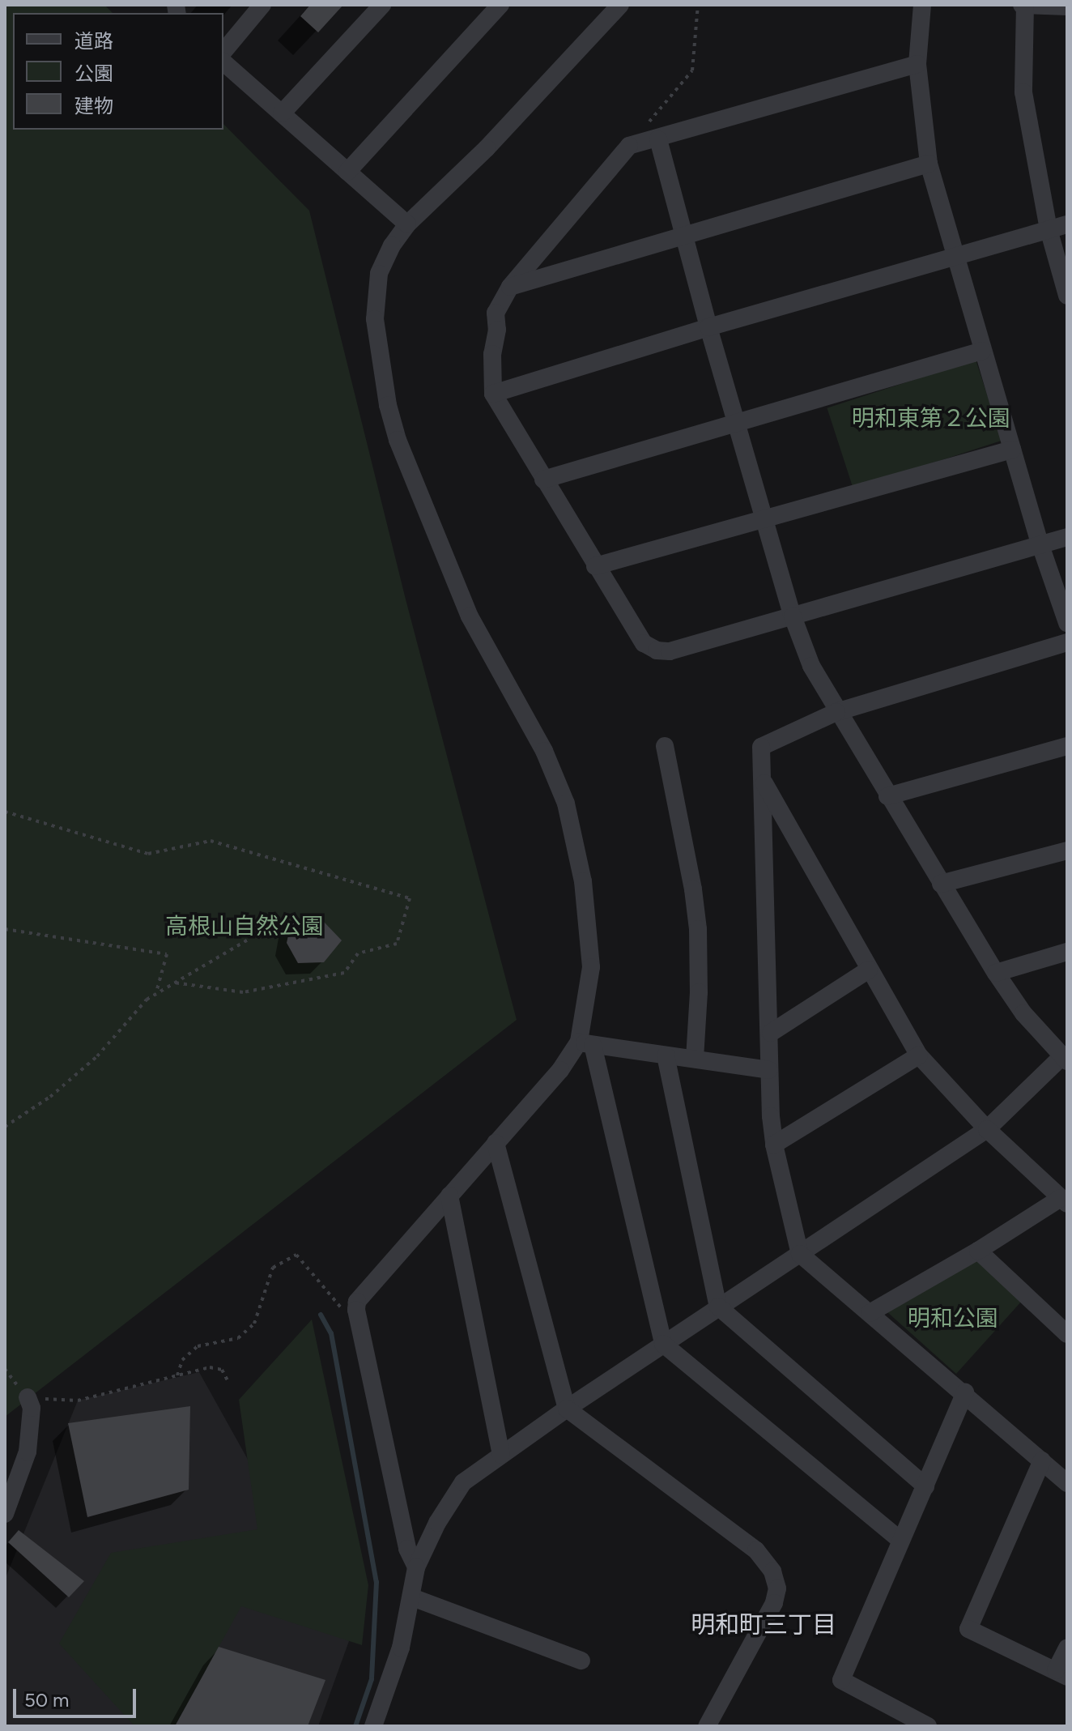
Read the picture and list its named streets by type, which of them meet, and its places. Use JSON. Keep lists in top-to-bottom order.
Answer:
{
  "districts": ["明和町三丁目"],
  "parks": ["明和東第２公園", "高根山自然公園", "明和公園"],
  "legend": ["道路", "公園", "建物"],
  "scale_bar": "50 m"
}
